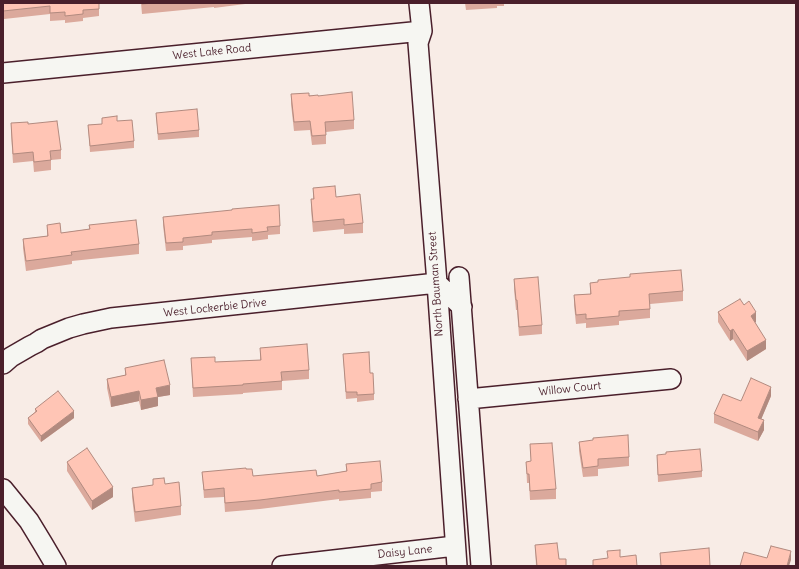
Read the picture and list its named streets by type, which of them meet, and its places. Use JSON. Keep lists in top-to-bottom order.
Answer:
{
  "streets": {
    "street": [
      "West Lake Road",
      "North Bauman Street",
      "West Lockerbie Drive",
      "Willow Court",
      "Daisy Lane"
    ]
  },
  "crossings": [
    ["West Lake Road", "North Bauman Street"],
    ["North Bauman Street", "West Lockerbie Drive"],
    ["North Bauman Street", "Daisy Lane"]
  ]
}
